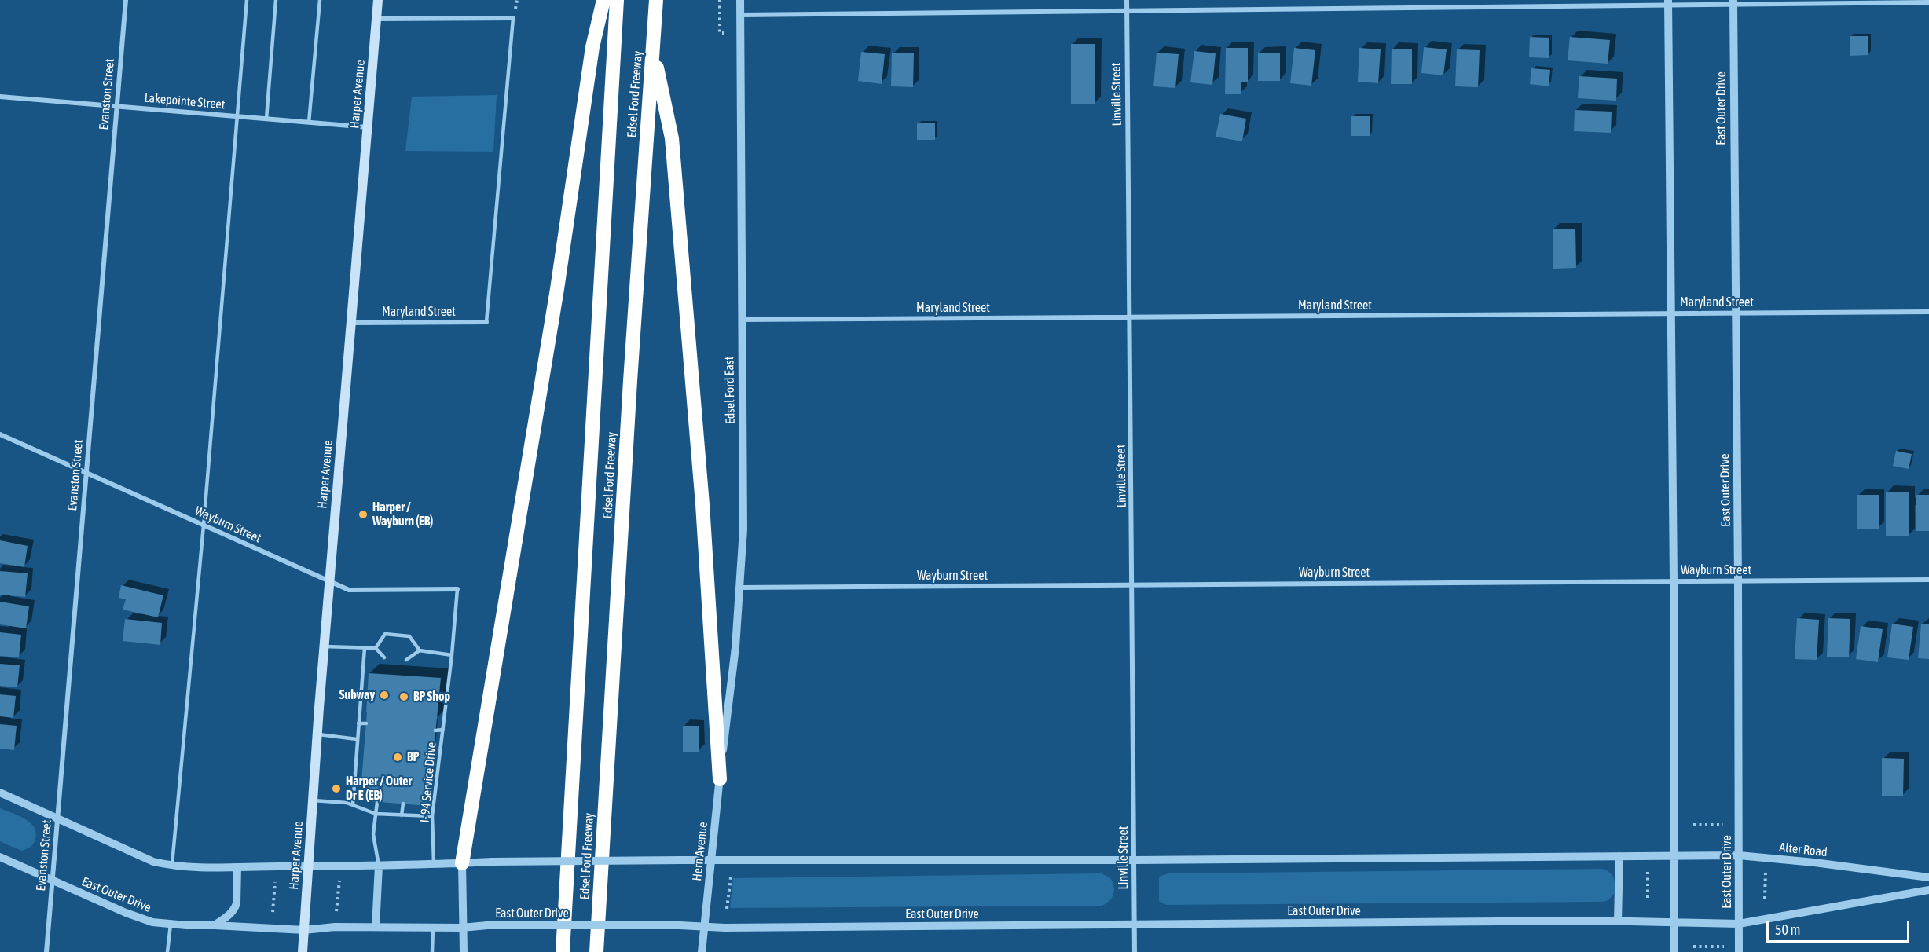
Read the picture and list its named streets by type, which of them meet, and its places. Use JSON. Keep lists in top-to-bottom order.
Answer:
{
  "streets": {
    "highway": ["Edsel Ford Freeway"],
    "main road": ["Harper Avenue"],
    "street": [
      "Evanston Street",
      "Linville Street",
      "Lakepointe Street",
      "East Outer Drive",
      "Maryland Street",
      "Edsel Ford East",
      "Wayburn Street",
      "Alter Road",
      "Hern Avenue"
    ],
    "lane": ["I- 94 Service Drive"]
  },
  "crossings": [
    ["Evanston Street", "Lakepointe Street"],
    ["Evanston Street", "East Outer Drive"],
    ["Evanston Street", "Wayburn Street"],
    ["Harper Avenue", "Lakepointe Street"],
    ["Harper Avenue", "East Outer Drive"],
    ["Harper Avenue", "Maryland Street"],
    ["Harper Avenue", "Wayburn Street"],
    ["Linville Street", "East Outer Drive"],
    ["Linville Street", "Maryland Street"],
    ["Linville Street", "Wayburn Street"],
    ["East Outer Drive", "Maryland Street"],
    ["East Outer Drive", "Wayburn Street"],
    ["East Outer Drive", "Alter Road"],
    ["East Outer Drive", "Hern Avenue"],
    ["Maryland Street", "Edsel Ford East"],
    ["Edsel Ford East", "Wayburn Street"],
    ["Edsel Ford East", "Hern Avenue"],
    ["Wayburn Street", "I- 94 Service Drive"]
  ],
  "places": [
    "Harper / Wayburn (EB)",
    "Subway",
    "BP Shop",
    "BP",
    "Harper / Outer Dr E (EB)"
  ],
  "scale_bar": "50 m"
}
